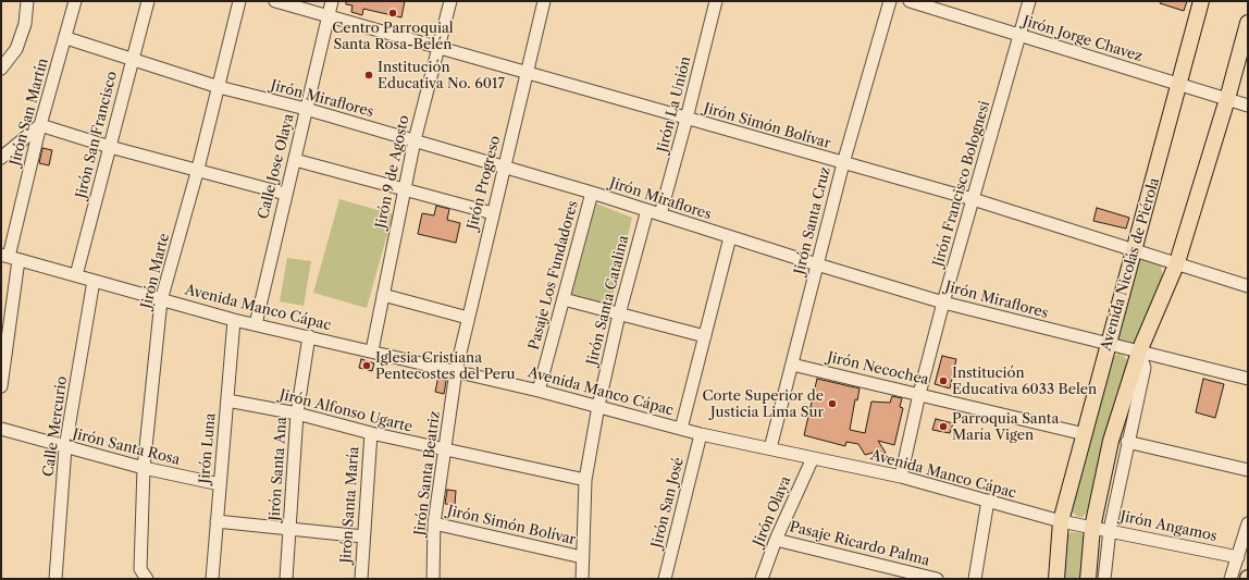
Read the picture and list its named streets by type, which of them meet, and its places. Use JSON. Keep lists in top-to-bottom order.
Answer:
{
  "streets": {
    "main road": ["Avenida Nicolás de Piérola"],
    "street": [
      "Jirón Jorge Chavez",
      "Jirón Miraflores",
      "Jirón La Unión",
      "Jirón San Martín",
      "Jirón Simón Bolívar",
      "Jirón San Francisco",
      "Calle Jose Olaya",
      "Jirón 9 de Agosto",
      "Jirón Progreso",
      "Jirón Francisco Bolognesi",
      "Jirón Santa Cruz",
      "Jirón Marte",
      "Pasaje Los Fundadores",
      "Jirón Santa Catalina",
      "Avenida Manco Cápac",
      "Jirón Necochea",
      "Jirón Alfonso Ugarte",
      "Calle Mercurio",
      "Jirón Santa Rosa",
      "Jirón Luna",
      "Jirón Santa Ana",
      "Jirón Santa Beatriz",
      "Jirón San José",
      "Jirón Santa María",
      "Jirón Olaya",
      "Jirón Angamos",
      "Pasaje Ricardo Palma"
    ]
  },
  "crossings": [
    ["Jirón Jorge Chavez", "Jirón Francisco Bolognesi"],
    ["Jirón Jorge Chavez", "Avenida Nicolás de Piérola"],
    ["Jirón Miraflores", "Jirón La Unión"],
    ["Jirón Miraflores", "Jirón San Martín"],
    ["Jirón Miraflores", "Jirón San Francisco"],
    ["Jirón Miraflores", "Calle Jose Olaya"],
    ["Jirón Miraflores", "Jirón 9 de Agosto"],
    ["Jirón Miraflores", "Jirón Progreso"],
    ["Jirón Miraflores", "Jirón Francisco Bolognesi"],
    ["Jirón Miraflores", "Jirón Santa Cruz"],
    ["Jirón Miraflores", "Avenida Nicolás de Piérola"],
    ["Jirón Miraflores", "Jirón Marte"],
    ["Jirón Miraflores", "Pasaje Los Fundadores"],
    ["Jirón Miraflores", "Jirón Santa Catalina"],
    ["Jirón La Unión", "Jirón Simón Bolívar"],
    ["Jirón San Martín", "Avenida Manco Cápac"],
    ["Jirón Simón Bolívar", "Calle Jose Olaya"],
    ["Jirón Simón Bolívar", "Jirón 9 de Agosto"],
    ["Jirón Simón Bolívar", "Jirón Progreso"],
    ["Jirón Simón Bolívar", "Jirón Francisco Bolognesi"],
    ["Jirón Simón Bolívar", "Jirón Santa Cruz"],
    ["Jirón Simón Bolívar", "Avenida Nicolás de Piérola"],
    ["Jirón Simón Bolívar", "Jirón Santa Catalina"],
    ["Jirón Simón Bolívar", "Jirón Santa Beatriz"],
    ["Jirón San Francisco", "Avenida Manco Cápac"],
    ["Calle Jose Olaya", "Avenida Manco Cápac"],
    ["Jirón 9 de Agosto", "Avenida Manco Cápac"],
    ["Jirón Progreso", "Avenida Manco Cápac"],
    ["Jirón Progreso", "Jirón Santa Beatriz"],
    ["Jirón Francisco Bolognesi", "Avenida Manco Cápac"],
    ["Jirón Francisco Bolognesi", "Jirón Necochea"],
    ["Jirón Santa Cruz", "Avenida Manco Cápac"],
    ["Jirón Santa Cruz", "Jirón Necochea"],
    ["Avenida Nicolás de Piérola", "Avenida Manco Cápac"],
    ["Avenida Nicolás de Piérola", "Jirón Necochea"],
    ["Jirón Marte", "Avenida Manco Cápac"],
    ["Jirón Marte", "Jirón Santa Rosa"],
    ["Pasaje Los Fundadores", "Avenida Manco Cápac"],
    ["Jirón Santa Catalina", "Avenida Manco Cápac"],
    ["Jirón Santa Catalina", "Jirón Alfonso Ugarte"],
    ["Avenida Manco Cápac", "Calle Mercurio"],
    ["Avenida Manco Cápac", "Jirón Luna"],
    ["Avenida Manco Cápac", "Jirón Santa Ana"],
    ["Avenida Manco Cápac", "Jirón Santa Beatriz"],
    ["Avenida Manco Cápac", "Jirón San José"],
    ["Avenida Manco Cápac", "Jirón Olaya"],
    ["Avenida Manco Cápac", "Jirón Angamos"],
    ["Jirón Alfonso Ugarte", "Jirón Luna"],
    ["Jirón Alfonso Ugarte", "Jirón Santa Ana"],
    ["Jirón Alfonso Ugarte", "Jirón Santa Beatriz"],
    ["Jirón Alfonso Ugarte", "Jirón Santa María"],
    ["Calle Mercurio", "Jirón Santa Rosa"],
    ["Jirón Santa Rosa", "Jirón Luna"],
    ["Jirón Olaya", "Pasaje Ricardo Palma"]
  ],
  "places": [
    "Centro Parroquial Santa Rosa-Belén",
    "Institución Educativa No. 6017",
    "Iglesia Cristiana Pentecostes del Peru",
    "Institución Educativa 6033 Belen",
    "Corte Superior de Justicia Lima Sur",
    "Parroquia Santa María Vigen"
  ]
}
